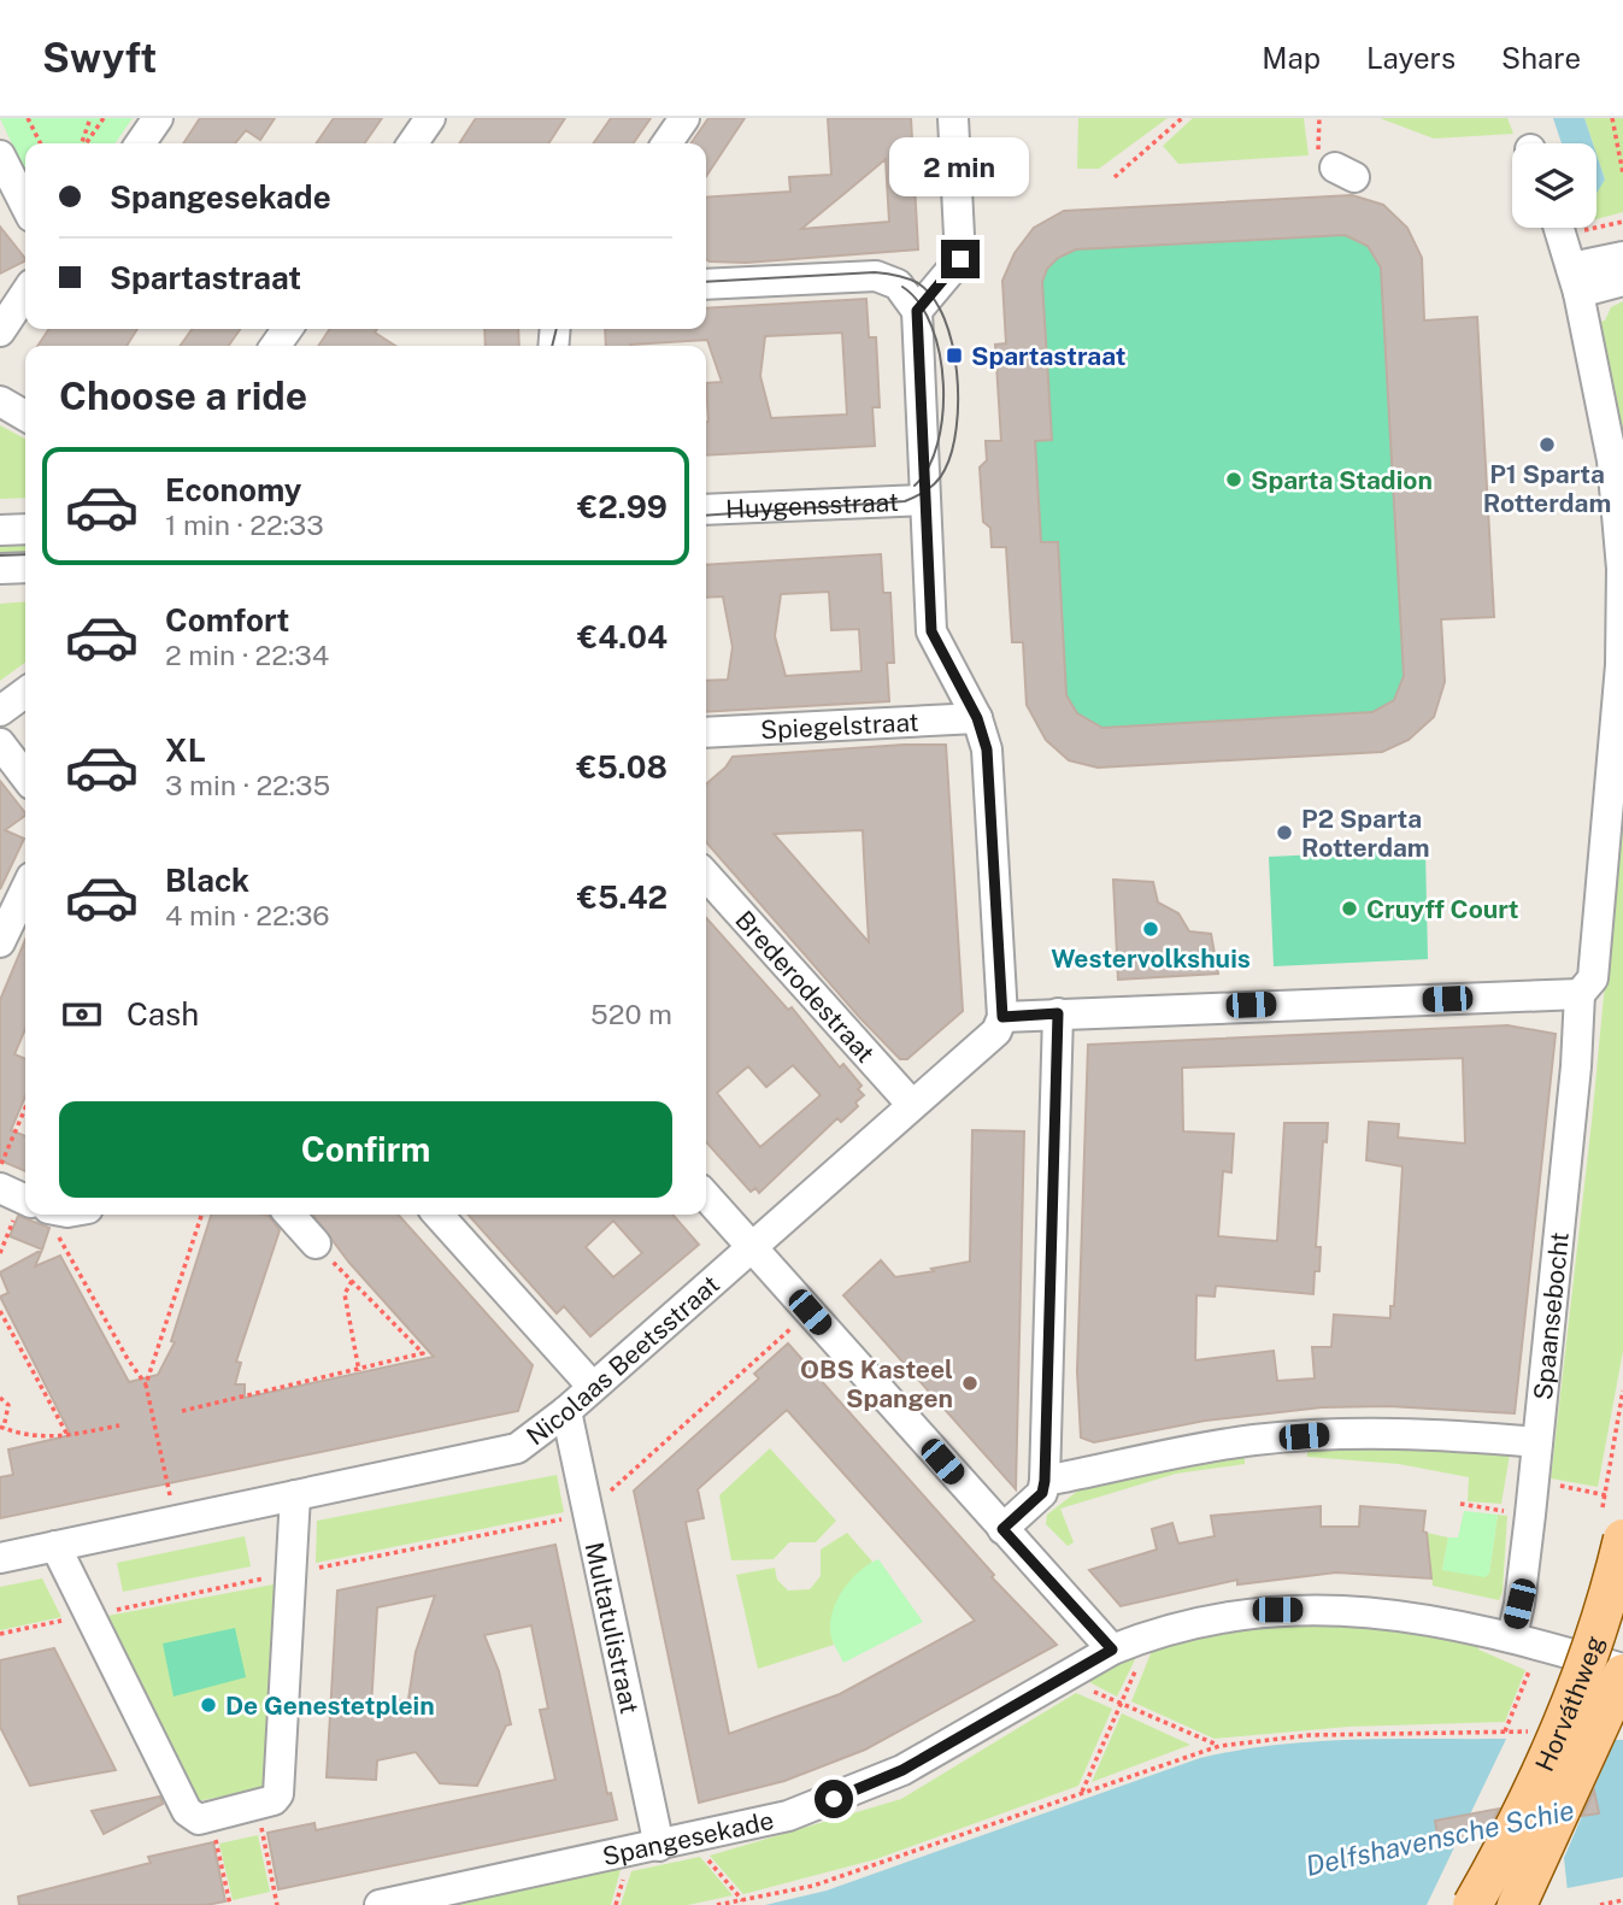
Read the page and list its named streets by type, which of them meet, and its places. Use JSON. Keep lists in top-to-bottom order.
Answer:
{
  "streets": {
    "main road": ["Horváthweg"],
    "street": [
      "Huygensstraat",
      "Spiegelstraat",
      "Brederodestraat",
      "Spaansebocht",
      "Nicolaas Beetsstraat",
      "Multatulistraat",
      "Spangesekade"
    ]
  },
  "crossings": [
    ["Brederodestraat", "Nicolaas Beetsstraat"],
    ["Spaansebocht", "Spangesekade"],
    ["Nicolaas Beetsstraat", "Multatulistraat"],
    ["Multatulistraat", "Spangesekade"],
    ["Horváthweg", "Spangesekade"]
  ],
  "water": ["Delfshavensche Schie"],
  "places": {
    "transit": ["Spartastraat"],
    "other": [
      "P1 Sparta Rotterdam",
      "Sparta Stadion",
      "P2 Sparta Rotterdam",
      "Cruyff Court",
      "Westervolkshuis",
      "OBS Kasteel Spangen",
      "De Genestetplein"
    ]
  },
  "page": {
    "header": "Swyft",
    "nav": ["Map", "Layers", "Share"],
    "bubble": "2 min",
    "banner": ["Spangesekade", "Spartastraat"],
    "heading": "Choose a ride",
    "list": [
      {
        "name": "Economy",
        "note": "1 min · 22:33",
        "value": "€2.99"
      },
      {
        "name": "Comfort",
        "note": "2 min · 22:34",
        "value": "€4.04"
      },
      {
        "name": "XL",
        "note": "3 min · 22:35",
        "value": "€5.08"
      },
      {
        "name": "Black",
        "note": "4 min · 22:36",
        "value": "€5.42"
      }
    ],
    "pay": ["Cash", "520 m"],
    "buttons": "Confirm"
  }
}
